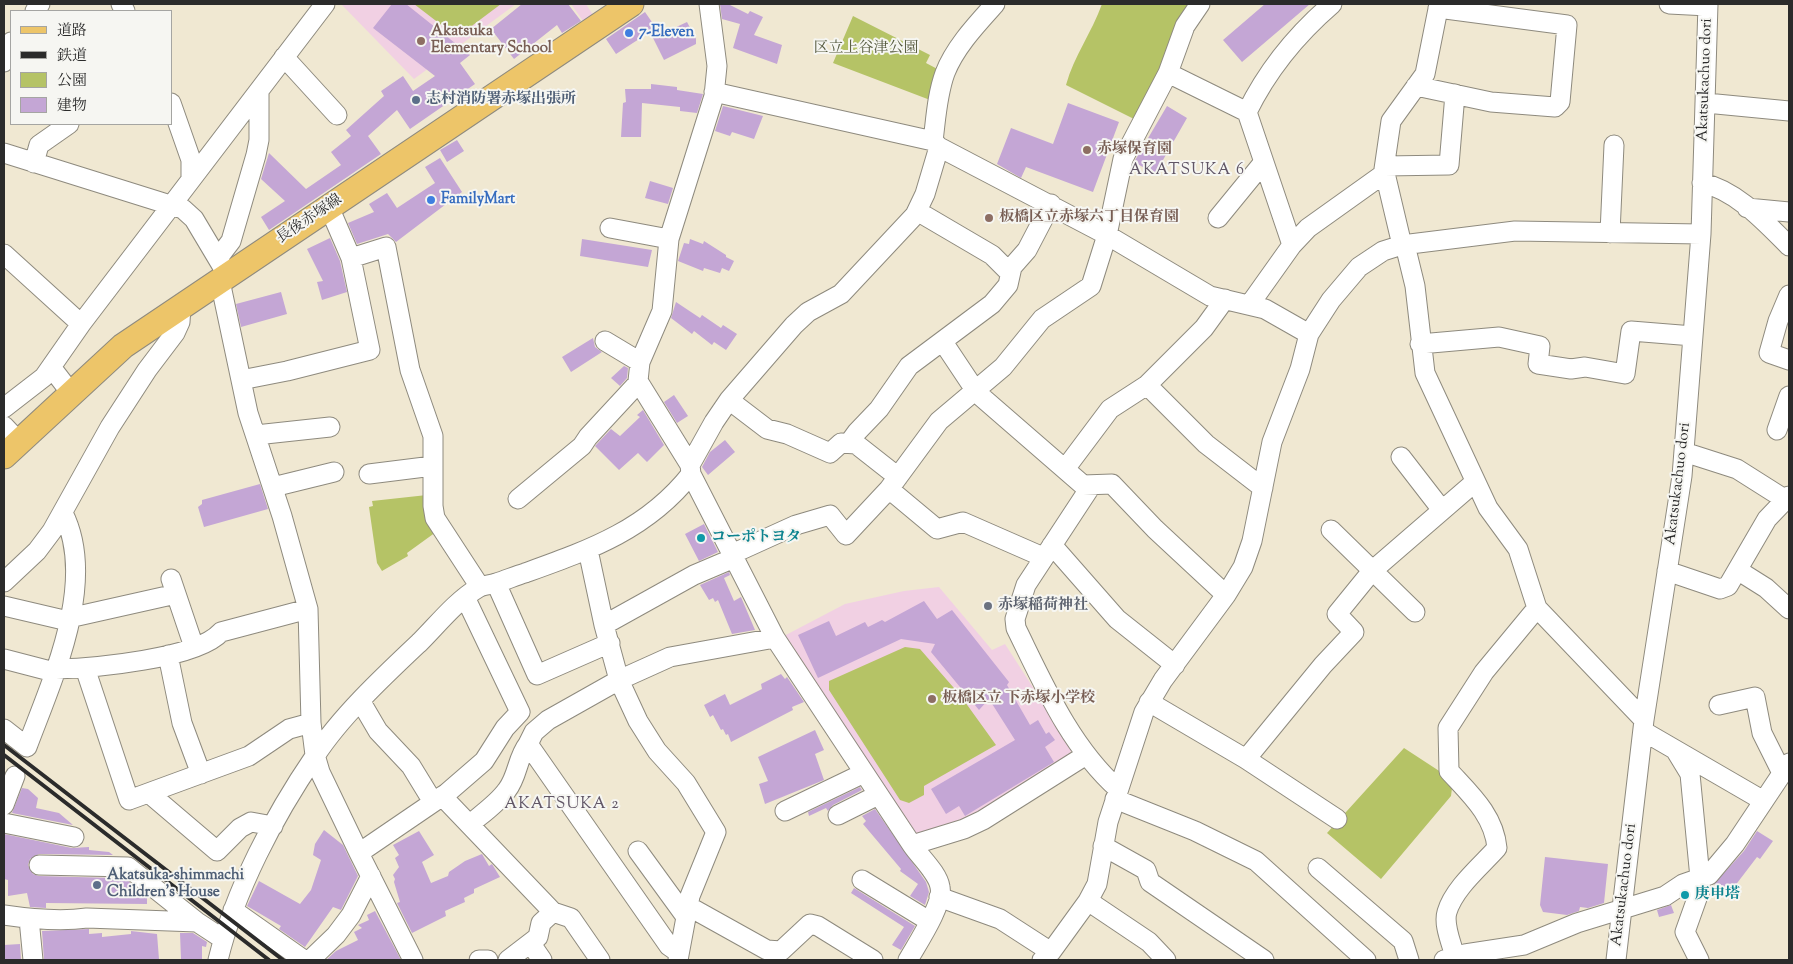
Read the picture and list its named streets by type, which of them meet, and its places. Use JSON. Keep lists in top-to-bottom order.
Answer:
{
  "streets": {
    "main road": ["長後赤塚線"],
    "street": ["Akatsukachuo dori"]
  },
  "districts": ["AKATSUKA 6", "AKATSUKA 2"],
  "parks": ["区立上谷津公園"],
  "places": [
    "7-Eleven",
    "Akatsuka Elementary School",
    "志村消防署赤塚出張所",
    "赤塚保育園",
    "FamilyMart",
    "板橋区立赤塚六丁目保育園",
    "コーポトヨタ",
    "赤塚稲荷神社",
    "板橋区立 下赤塚小学校",
    "Akatsuka-shimmachi Children's House",
    "庚申塔"
  ],
  "legend": [
    "道路",
    "鉄道",
    "公園",
    "建物"
  ]
}
